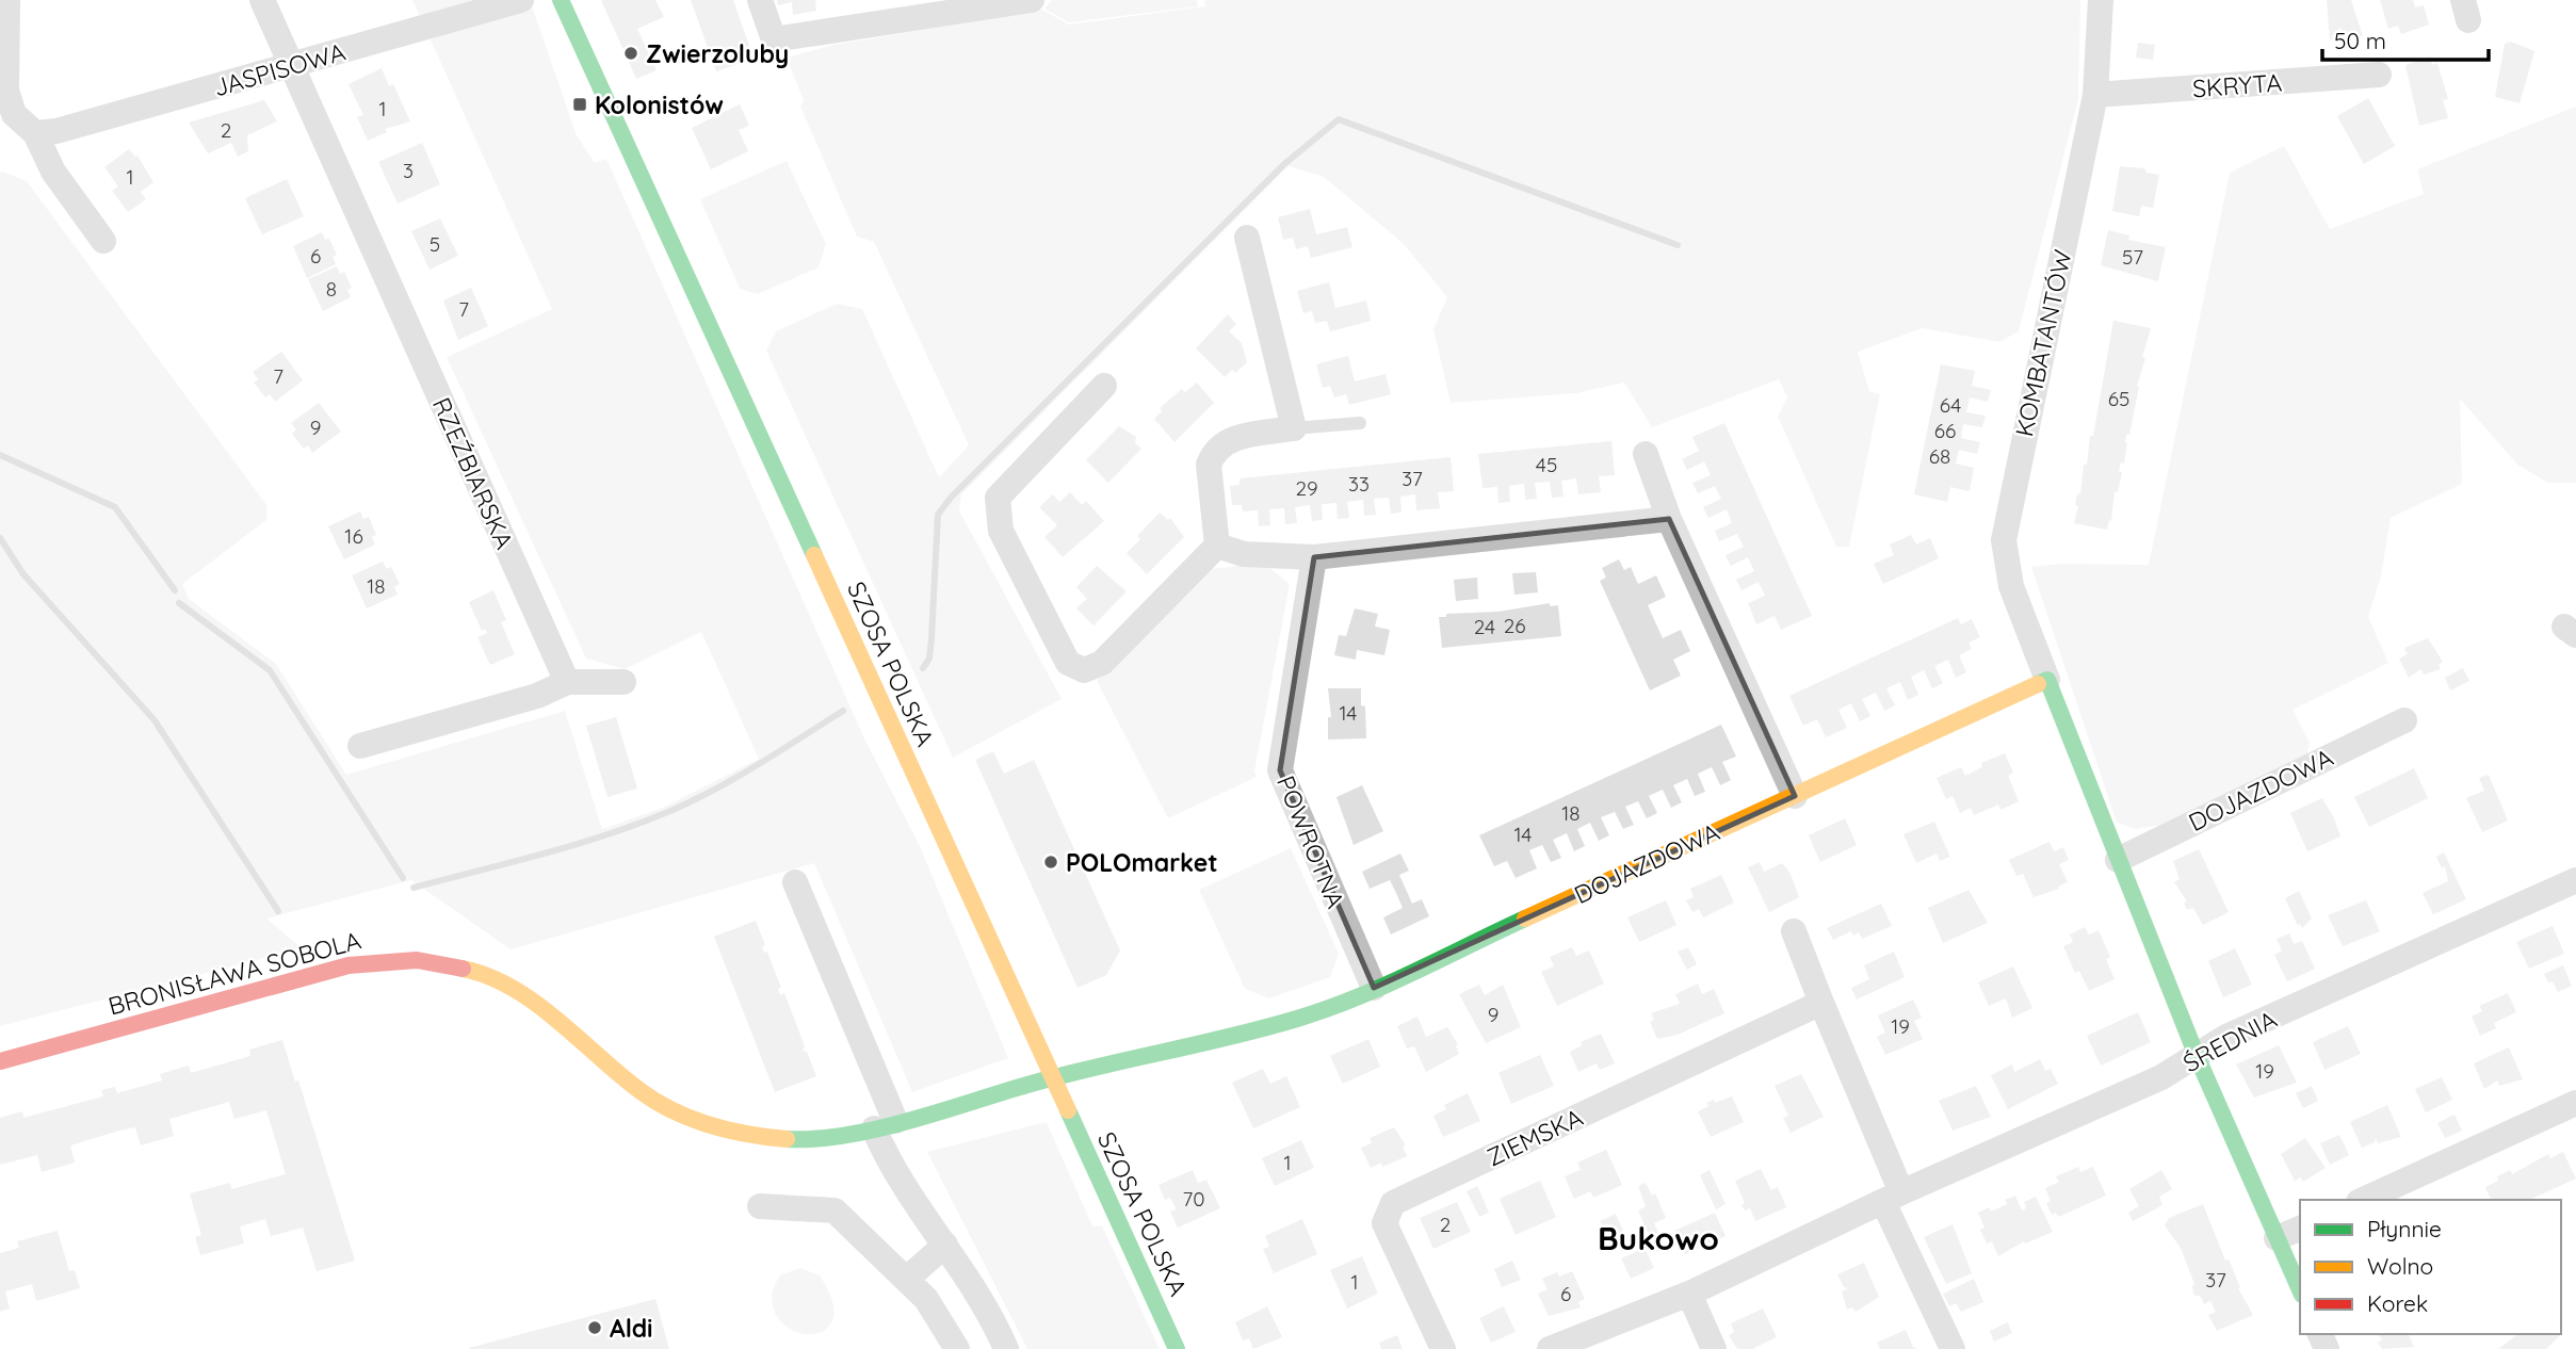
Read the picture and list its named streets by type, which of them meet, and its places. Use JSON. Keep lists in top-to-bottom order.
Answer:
{
  "streets": {
    "street": [
      "JASPISOWA",
      "SKRYTA",
      "KOMBATANTÓW",
      "RZEŹBIARSKA",
      "SZOSA POLSKA",
      "DOJAZDOWA",
      "POWROTNA",
      "BRONISŁAWA SOBOLA",
      "ŚREDNIA",
      "ZIEMSKA"
    ]
  },
  "crossings": [
    ["JASPISOWA", "RZEŹBIARSKA"],
    ["SKRYTA", "KOMBATANTÓW"],
    ["KOMBATANTÓW", "DOJAZDOWA"],
    ["SZOSA POLSKA", "DOJAZDOWA"],
    ["SZOSA POLSKA", "BRONISŁAWA SOBOLA"],
    ["DOJAZDOWA", "POWROTNA"],
    ["DOJAZDOWA", "BRONISŁAWA SOBOLA"]
  ],
  "districts": ["Bukowo"],
  "places": {
    "other": ["Zwierzoluby", "POLOmarket", "Aldi"],
    "transit": ["Kolonistów"]
  },
  "house_numbers": [
    "1",
    "2",
    "3",
    "1",
    "5",
    "6",
    "57",
    "8",
    "7",
    "7",
    "65",
    "64",
    "9",
    "66",
    "68",
    "45",
    "37",
    "33",
    "29",
    "16",
    "18",
    "26",
    "24",
    "14",
    "18",
    "14",
    "9",
    "19",
    "19",
    "1",
    "70",
    "2",
    "37",
    "1",
    "6"
  ],
  "legend": ["Płynnie", "Wolno", "Korek"],
  "scale_bar": "50 m"
}
